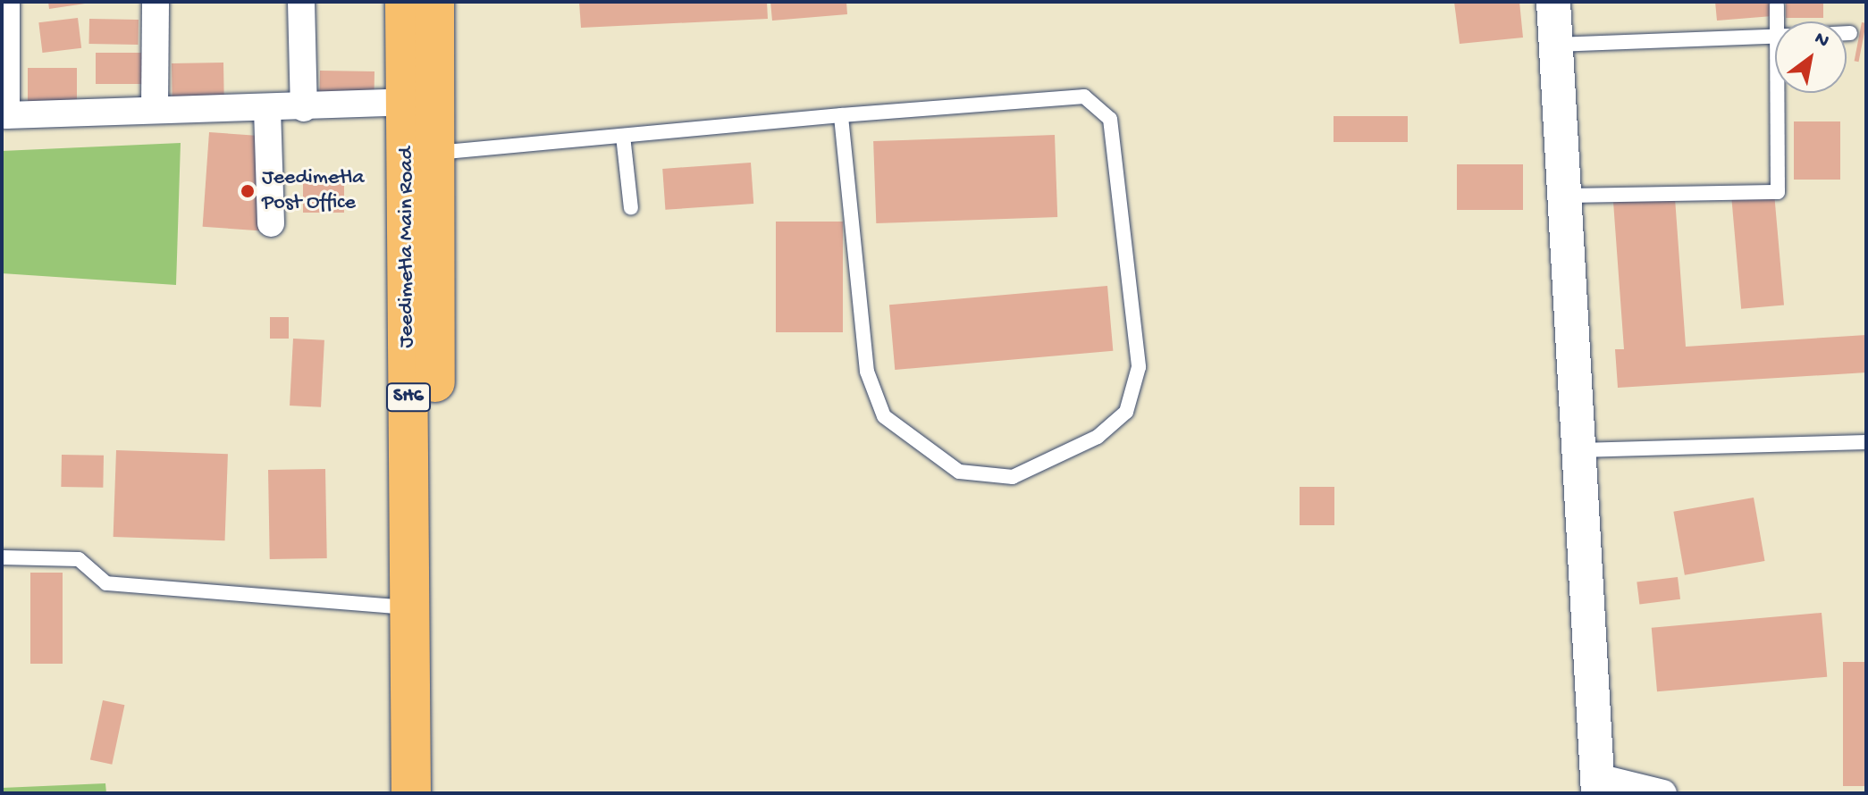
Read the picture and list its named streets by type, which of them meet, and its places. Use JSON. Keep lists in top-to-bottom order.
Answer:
{
  "streets": {
    "main road": ["Jeedimetla Main Road", "SH6"]
  },
  "places": ["Jeedimetla Post Office"],
  "north": "top right"
}
